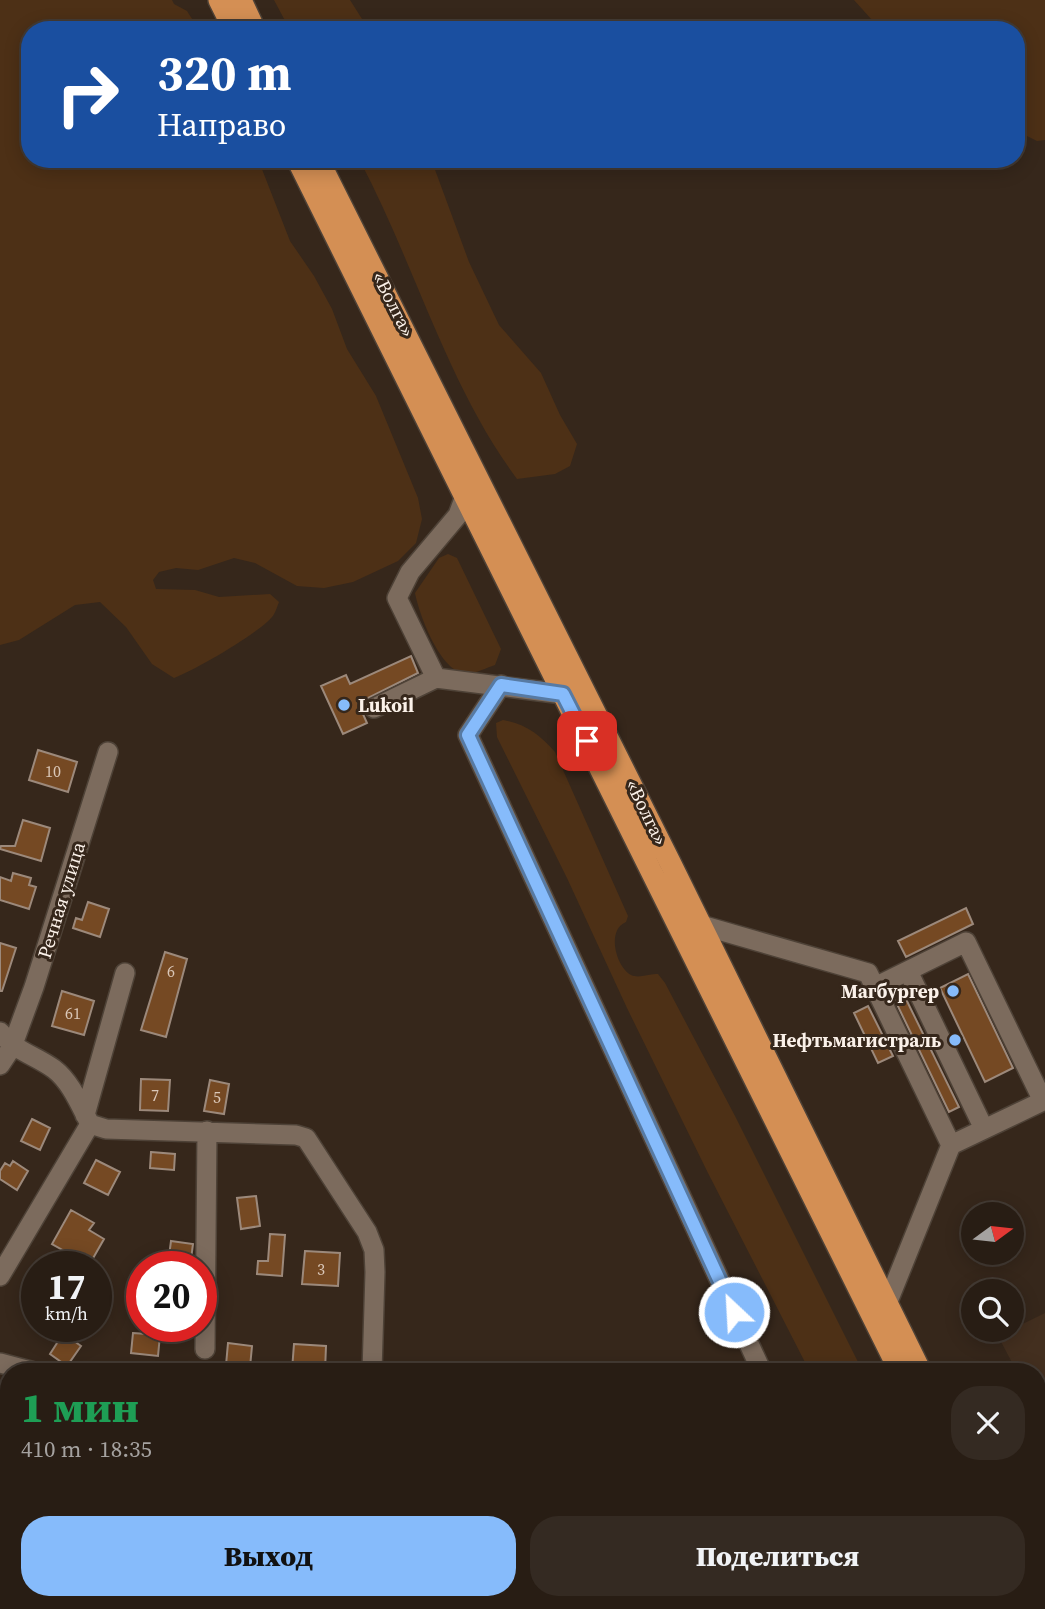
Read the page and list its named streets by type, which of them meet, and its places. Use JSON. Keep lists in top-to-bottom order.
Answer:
{
  "streets": {
    "highway": ["«Волга»"],
    "street": ["Речная улица"]
  },
  "places": ["Lukoil", "Магбургер", "Нефтьмагистраль"],
  "house_numbers": [
    "10",
    "6",
    "61",
    "7",
    "5",
    "3"
  ],
  "north": "right",
  "page": {
    "turn": ["320 m", "Направо"],
    "speed": "17 km/h",
    "limit": "20",
    "heading": ["1 мин", "410 m · 18:35"],
    "buttons": ["Выход", "Поделиться"]
  }
}
